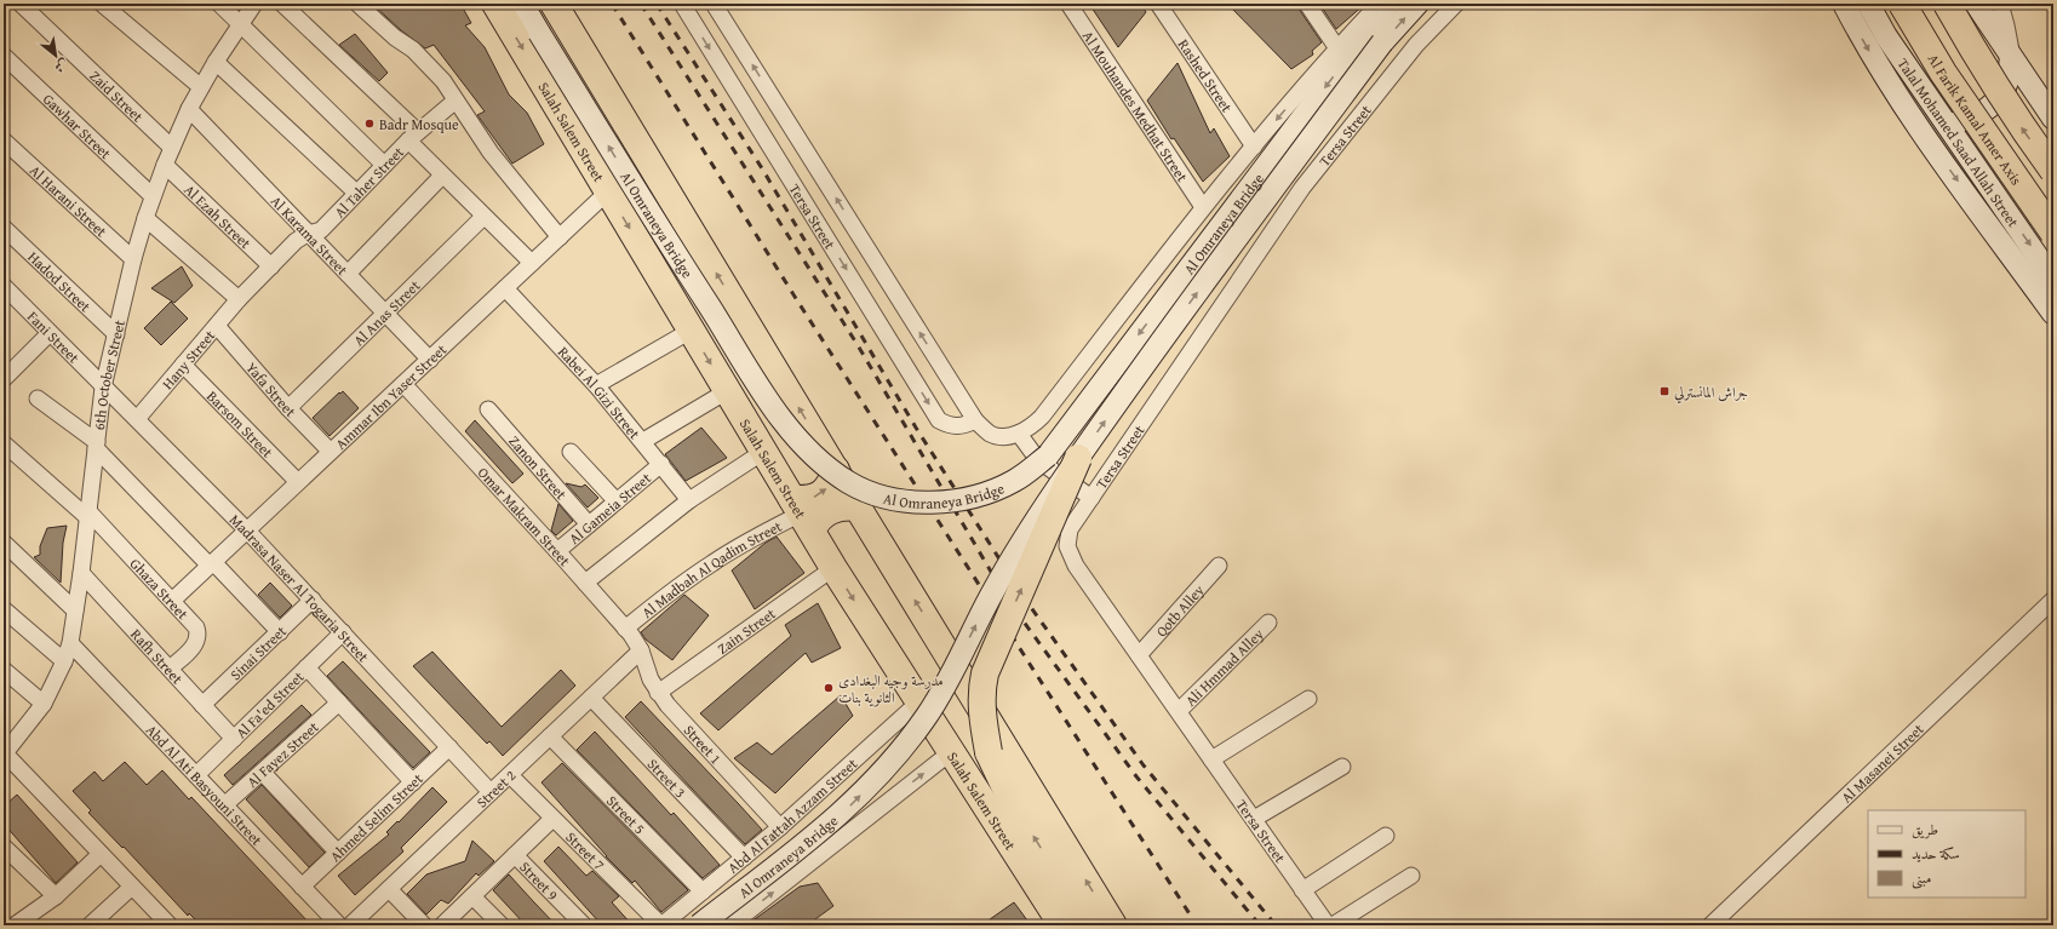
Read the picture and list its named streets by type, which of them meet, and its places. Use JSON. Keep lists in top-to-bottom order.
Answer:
{
  "streets": {
    "highway": ["Al Farik Kamal Amer Axis", "Salah Salem Street"],
    "street": [
      "Rashed Street",
      "Zaid Street",
      "Al Mouhandes Medhat Street",
      "Gawhar Street",
      "Tersa Street",
      "Talal Mohamed Saad Allah Street",
      "Al Taher Street",
      "Al Harani Street",
      "Al Ezah Street",
      "Al Omraneya Bridge",
      "Al Karama Street",
      "Hadod Street",
      "Al Anas Street",
      "Fani Street",
      "Hany Street",
      "6th October Street",
      "Yafa Street",
      "Rabei Al Gizi Street",
      "Ammar Ibn Yaser Street",
      "Barsom Street",
      "Zanon Street",
      "Al Gameia Street",
      "Omar Makram Street",
      "Al Madbah Al Qadim Street",
      "Madrasa Naser Al Togaria Street",
      "Ghaza Street",
      "Qotb Alley",
      "Zain Street",
      "Sinai Street",
      "Rafh Street",
      "Ali Hmmad Alley",
      "Al Fa'ed Street",
      "Street 1",
      "Al Fayez Street",
      "Al Masanei Street",
      "Street 3",
      "Abd Al Ati Basyouni Street",
      "Street 2",
      "Street 5",
      "Abd Al Fattah Azzam Street",
      "Ahmed Selim Street",
      "Street 7",
      "Street 9"
    ]
  },
  "crossings": [
    ["Zaid Street", "6th October Street"],
    ["Gawhar Street", "6th October Street"],
    ["Salah Salem Street", "Ammar Ibn Yaser Street"],
    ["Salah Salem Street", "Al Madbah Al Qadim Street"],
    ["Salah Salem Street", "Zain Street"],
    ["Salah Salem Street", "Abd Al Fattah Azzam Street"],
    ["Tersa Street", "Qotb Alley"],
    ["Tersa Street", "Ali Hmmad Alley"],
    ["Al Taher Street", "Al Ezah Street"],
    ["Al Taher Street", "Al Karama Street"],
    ["Al Taher Street", "Hany Street"],
    ["Al Harani Street", "6th October Street"],
    ["Al Ezah Street", "6th October Street"],
    ["Al Karama Street", "Al Anas Street"],
    ["Al Karama Street", "6th October Street"],
    ["Al Karama Street", "Ammar Ibn Yaser Street"],
    ["Hadod Street", "6th October Street"],
    ["Al Anas Street", "Yafa Street"],
    ["Fani Street", "6th October Street"],
    ["Fani Street", "Madrasa Naser Al Togaria Street"],
    ["Hany Street", "Yafa Street"],
    ["Hany Street", "Barsom Street"],
    ["Hany Street", "Madrasa Naser Al Togaria Street"],
    ["6th October Street", "Madrasa Naser Al Togaria Street"],
    ["6th October Street", "Ghaza Street"],
    ["6th October Street", "Rafh Street"],
    ["6th October Street", "Abd Al Ati Basyouni Street"],
    ["Yafa Street", "Ammar Ibn Yaser Street"],
    ["Rabei Al Gizi Street", "Ammar Ibn Yaser Street"],
    ["Rabei Al Gizi Street", "Al Gameia Street"],
    ["Ammar Ibn Yaser Street", "Barsom Street"],
    ["Ammar Ibn Yaser Street", "Omar Makram Street"],
    ["Ammar Ibn Yaser Street", "Madrasa Naser Al Togaria Street"],
    ["Ammar Ibn Yaser Street", "Ghaza Street"],
    ["Zanon Street", "Al Gameia Street"],
    ["Al Gameia Street", "Omar Makram Street"],
    ["Omar Makram Street", "Al Madbah Al Qadim Street"],
    ["Omar Makram Street", "Street 1"],
    ["Omar Makram Street", "Street 2"],
    ["Madrasa Naser Al Togaria Street", "Sinai Street"],
    ["Madrasa Naser Al Togaria Street", "Al Fa'ed Street"],
    ["Madrasa Naser Al Togaria Street", "Street 2"],
    ["Madrasa Naser Al Togaria Street", "Ahmed Selim Street"],
    ["Ghaza Street", "Rafh Street"],
    ["Zain Street", "Street 1"],
    ["Sinai Street", "Rafh Street"],
    ["Rafh Street", "Al Fa'ed Street"],
    ["Al Fa'ed Street", "Abd Al Ati Basyouni Street"],
    ["Street 1", "Street 2"],
    ["Street 1", "Abd Al Fattah Azzam Street"],
    ["Al Fayez Street", "Abd Al Ati Basyouni Street"],
    ["Street 3", "Street 2"],
    ["Street 3", "Abd Al Fattah Azzam Street"],
    ["Abd Al Ati Basyouni Street", "Ahmed Selim Street"],
    ["Street 2", "Street 5"],
    ["Street 2", "Street 7"],
    ["Street 5", "Abd Al Fattah Azzam Street"],
    ["Abd Al Fattah Azzam Street", "Street 7"]
  ],
  "places": {
    "other": ["Badr Mosque", "مدرسة وجيه البغدادى الثانوية بنات"],
    "transit": ["جراش المانسترلي"]
  },
  "legend": ["طريق", "سكة حديد", "مبنى"],
  "north": "bottom right"
}
